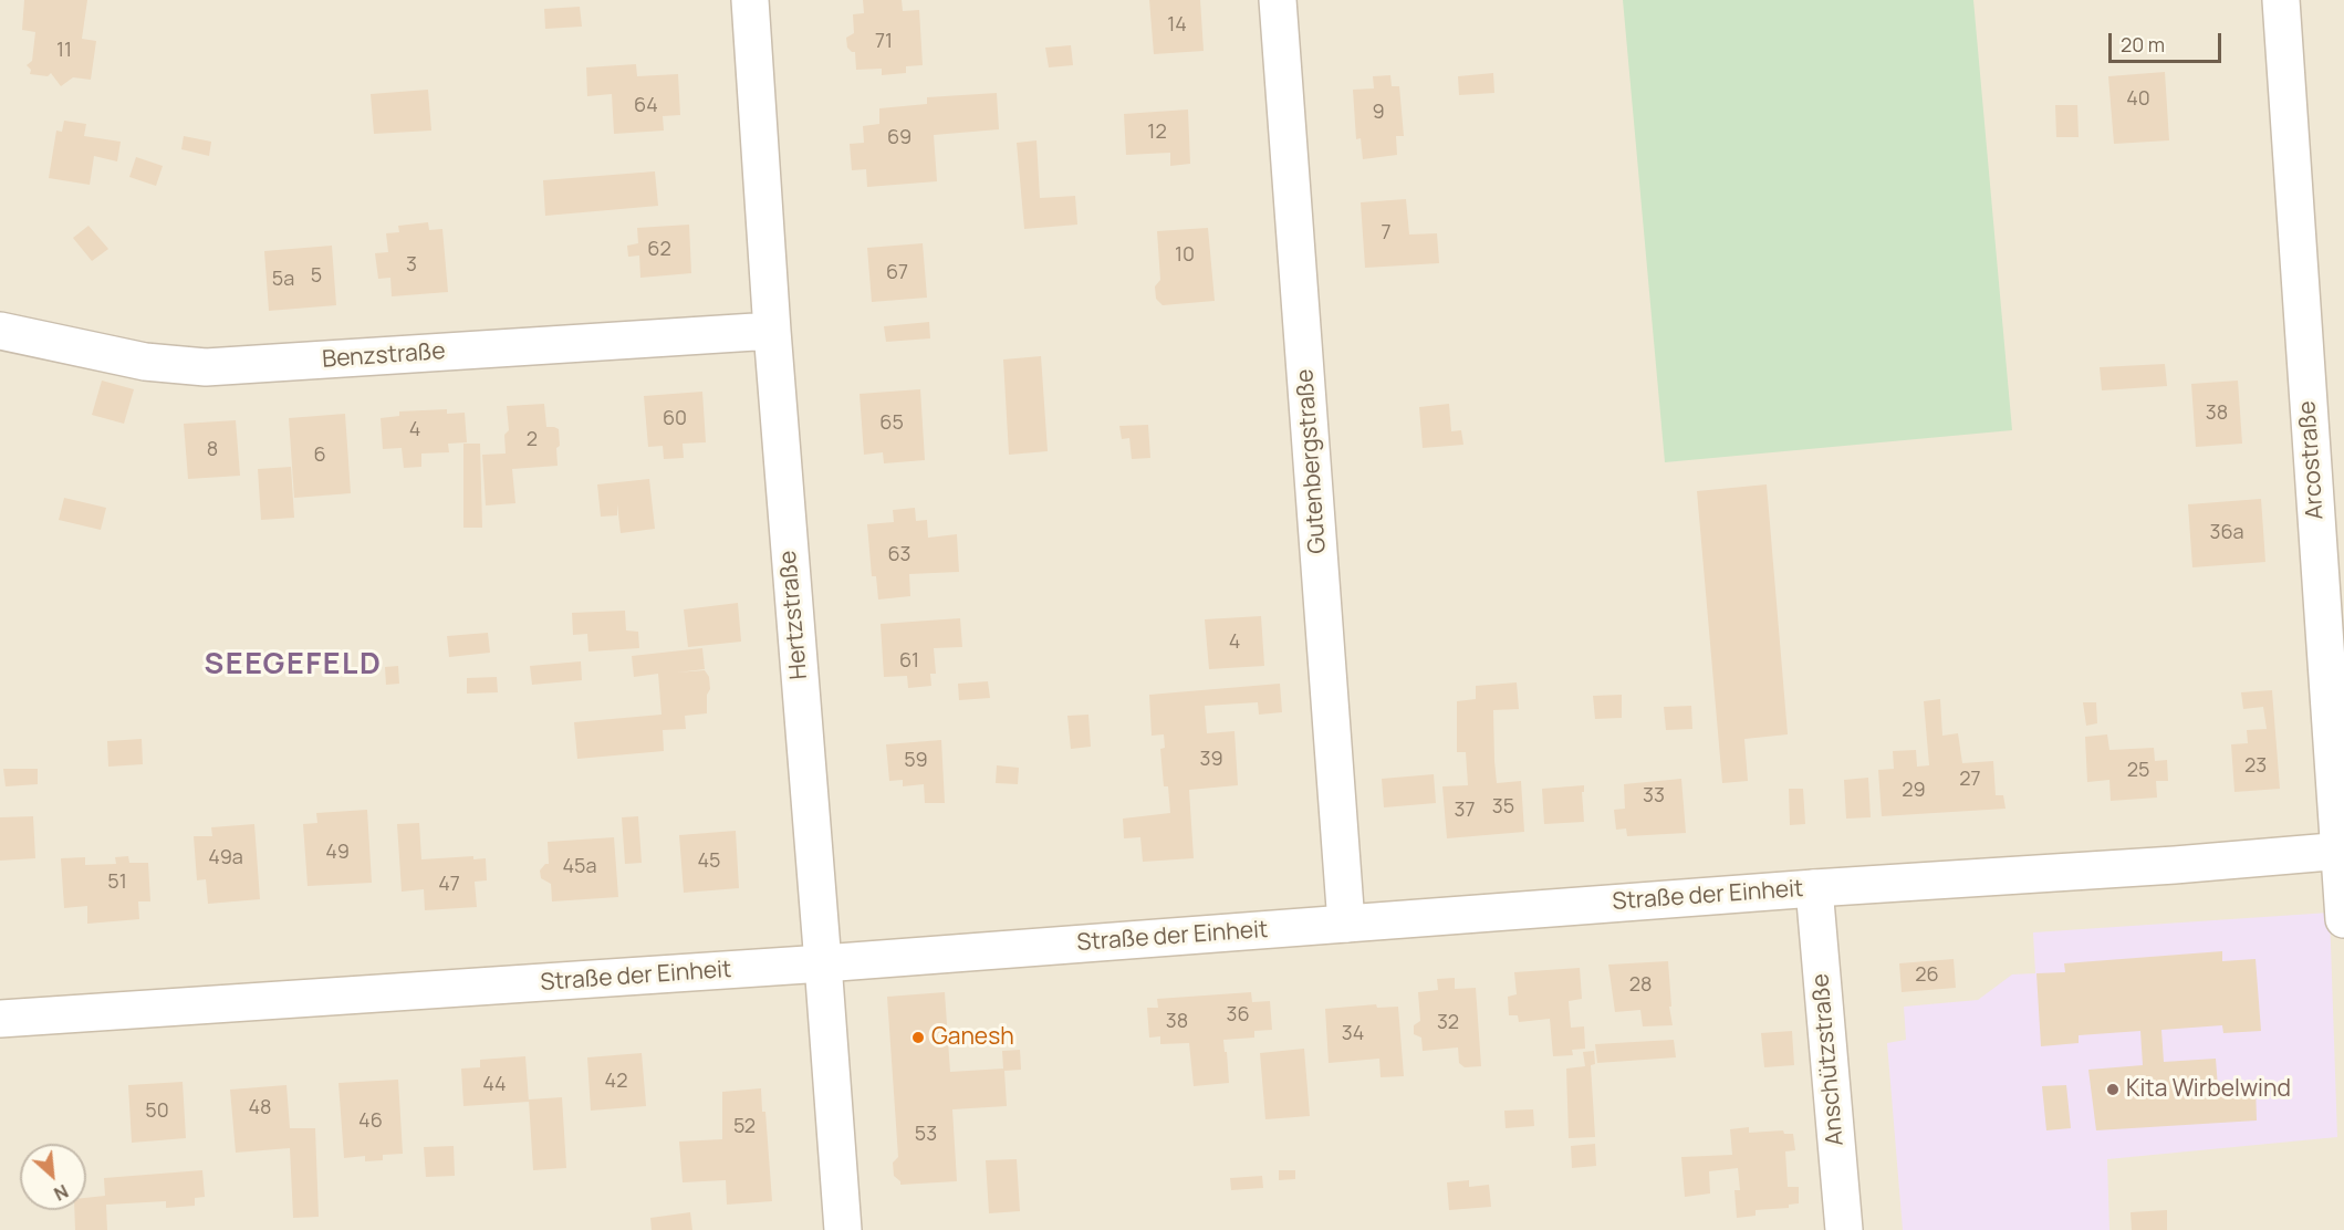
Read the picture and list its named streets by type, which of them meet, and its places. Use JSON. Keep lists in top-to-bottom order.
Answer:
{
  "streets": {
    "street": [
      "Benzstraße",
      "Arcostraße",
      "Gutenbergstraße",
      "Hertzstraße",
      "Straße der Einheit",
      "Anschützstraße"
    ]
  },
  "crossings": [
    ["Benzstraße", "Hertzstraße"],
    ["Arcostraße", "Straße der Einheit"],
    ["Gutenbergstraße", "Straße der Einheit"],
    ["Hertzstraße", "Straße der Einheit"],
    ["Straße der Einheit", "Anschützstraße"]
  ],
  "districts": ["SEEGEFELD"],
  "places": ["Ganesh", "Kita Wirbelwind"],
  "house_numbers": [
    "14",
    "71",
    "11",
    "40",
    "64",
    "9",
    "12",
    "69",
    "7",
    "62",
    "10",
    "3",
    "67",
    "5",
    "5a",
    "38",
    "60",
    "65",
    "4",
    "2",
    "8",
    "6",
    "36a",
    "63",
    "4",
    "61",
    "39",
    "59",
    "23",
    "25",
    "27",
    "29",
    "33",
    "35",
    "37",
    "49",
    "49a",
    "45",
    "45a",
    "51",
    "47",
    "26",
    "28",
    "36",
    "38",
    "32",
    "34",
    "42",
    "44",
    "48",
    "50",
    "46",
    "52",
    "53"
  ],
  "scale_bar": "20 m",
  "north": "bottom right"
}
